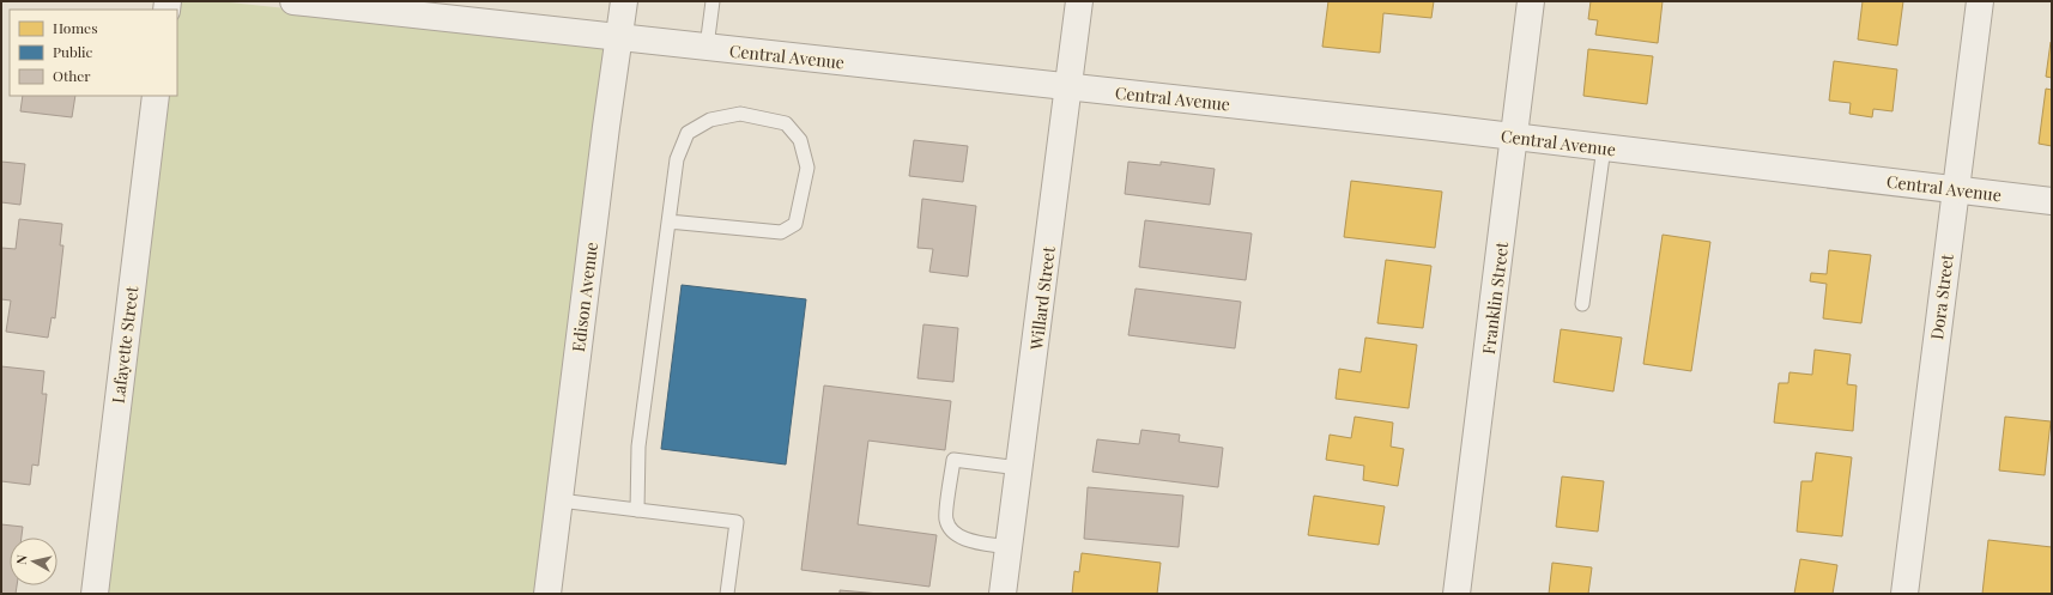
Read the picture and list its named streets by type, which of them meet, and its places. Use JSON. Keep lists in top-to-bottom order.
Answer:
{
  "streets": {
    "street": [
      "Central Avenue",
      "Edison Avenue",
      "Dora Street",
      "Willard Street",
      "Franklin Street",
      "Lafayette Street"
    ]
  },
  "crossings": [
    ["Central Avenue", "Edison Avenue"],
    ["Central Avenue", "Dora Street"],
    ["Central Avenue", "Willard Street"],
    ["Central Avenue", "Franklin Street"]
  ],
  "legend": ["Homes", "Public", "Other"],
  "north": "left"
}
